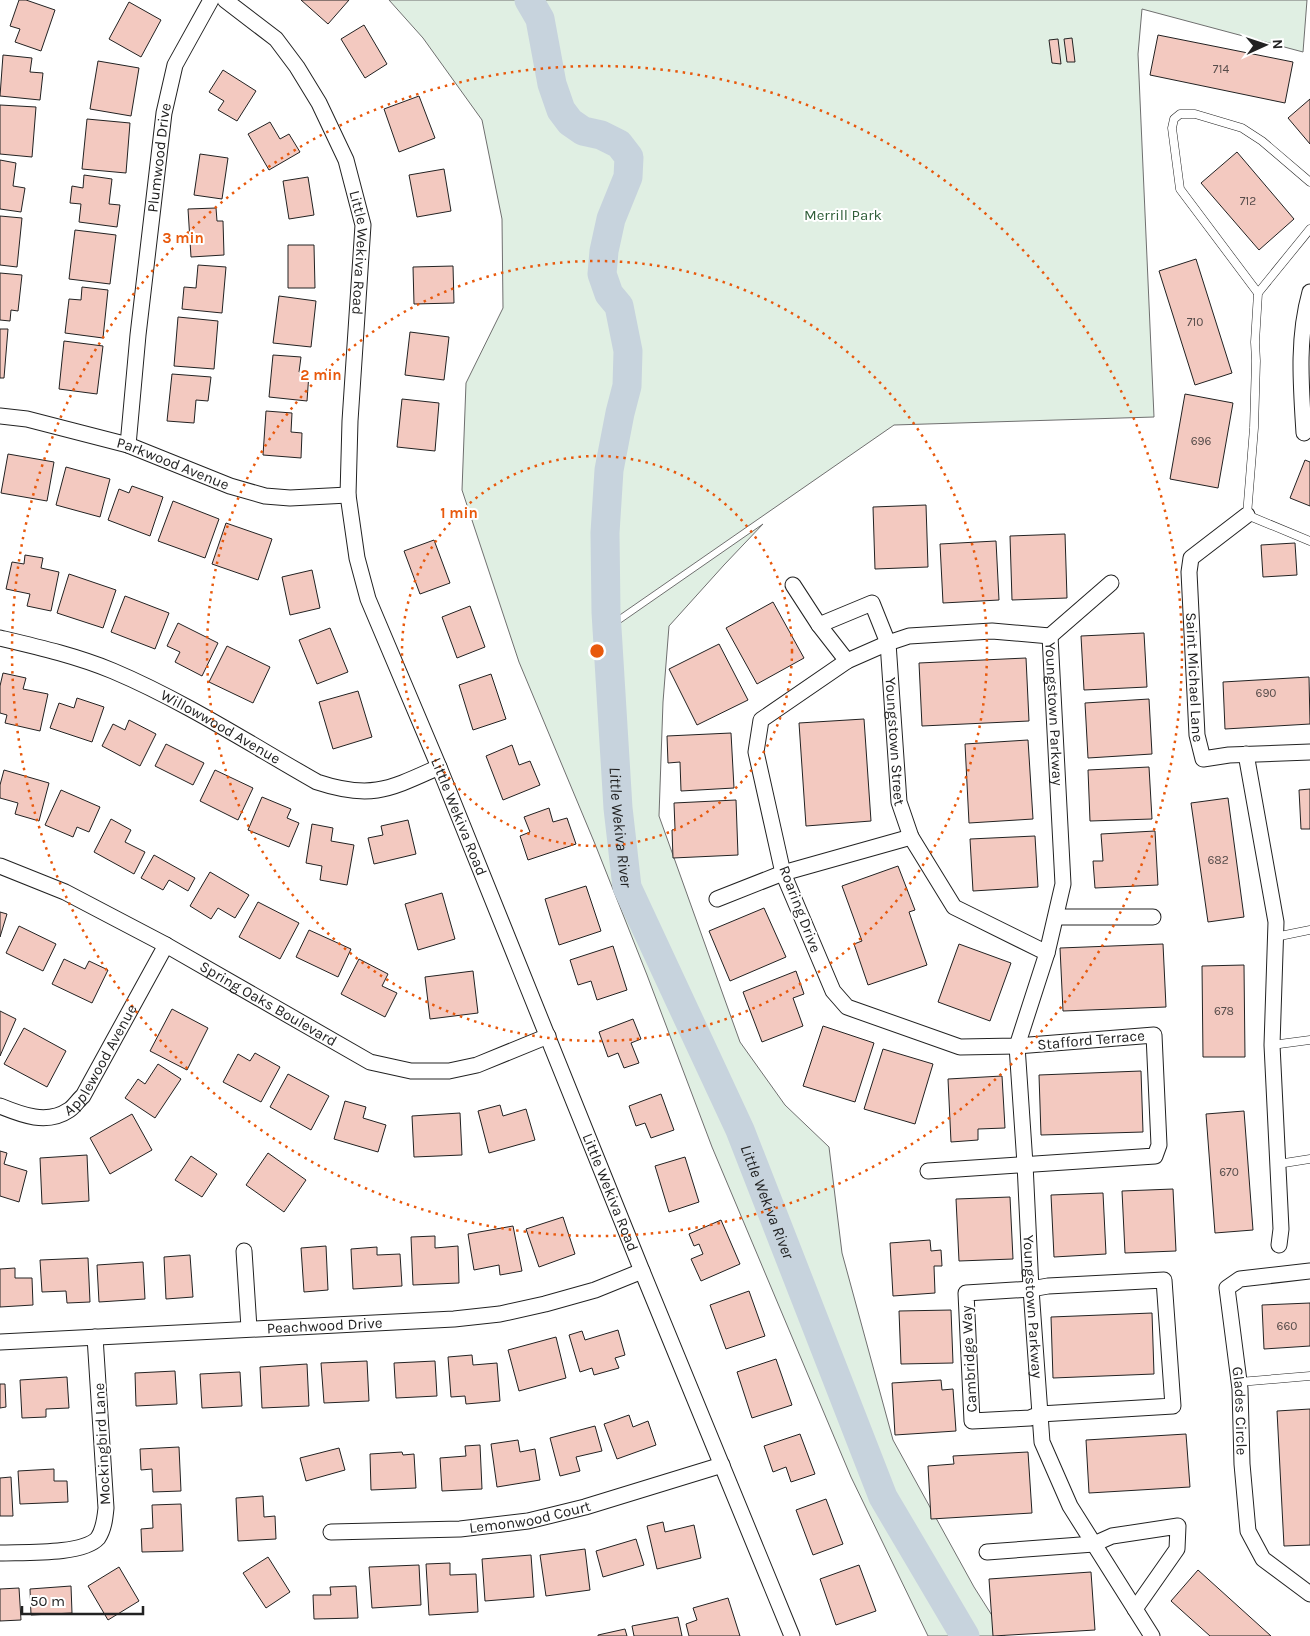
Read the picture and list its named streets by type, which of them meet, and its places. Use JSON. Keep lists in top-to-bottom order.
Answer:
{
  "streets": {
    "street": [
      "Plumwood Drive",
      "Little Wekiva Road",
      "Parkwood Avenue",
      "Saint Michael Lane",
      "Youngstown Parkway",
      "Willowwood Avenue",
      "Youngstown Street",
      "Roaring Drive",
      "Spring Oaks Boulevard",
      "Stafford Terrace",
      "Applewood Avenue",
      "Peachwood Drive",
      "Cambridge Way",
      "Glades Circle",
      "Mockingbird Lane",
      "Lemonwood Court"
    ]
  },
  "crossings": [
    ["Plumwood Drive", "Parkwood Avenue"],
    ["Little Wekiva Road", "Parkwood Avenue"],
    ["Little Wekiva Road", "Willowwood Avenue"],
    ["Little Wekiva Road", "Spring Oaks Boulevard"],
    ["Little Wekiva Road", "Peachwood Drive"],
    ["Little Wekiva Road", "Lemonwood Court"],
    ["Youngstown Parkway", "Youngstown Street"],
    ["Youngstown Parkway", "Roaring Drive"],
    ["Youngstown Parkway", "Stafford Terrace"],
    ["Youngstown Parkway", "Cambridge Way"],
    ["Youngstown Street", "Roaring Drive"],
    ["Roaring Drive", "Stafford Terrace"],
    ["Spring Oaks Boulevard", "Applewood Avenue"],
    ["Peachwood Drive", "Mockingbird Lane"]
  ],
  "water": ["Little Wekiva River"],
  "parks": ["Merrill Park"],
  "house_numbers": [
    "714",
    "712",
    "710",
    "696",
    "690",
    "682",
    "678",
    "670",
    "660"
  ],
  "scale_bar": "50 m",
  "north": "right",
  "rings": ["3 min", "2 min", "1 min"]
}
